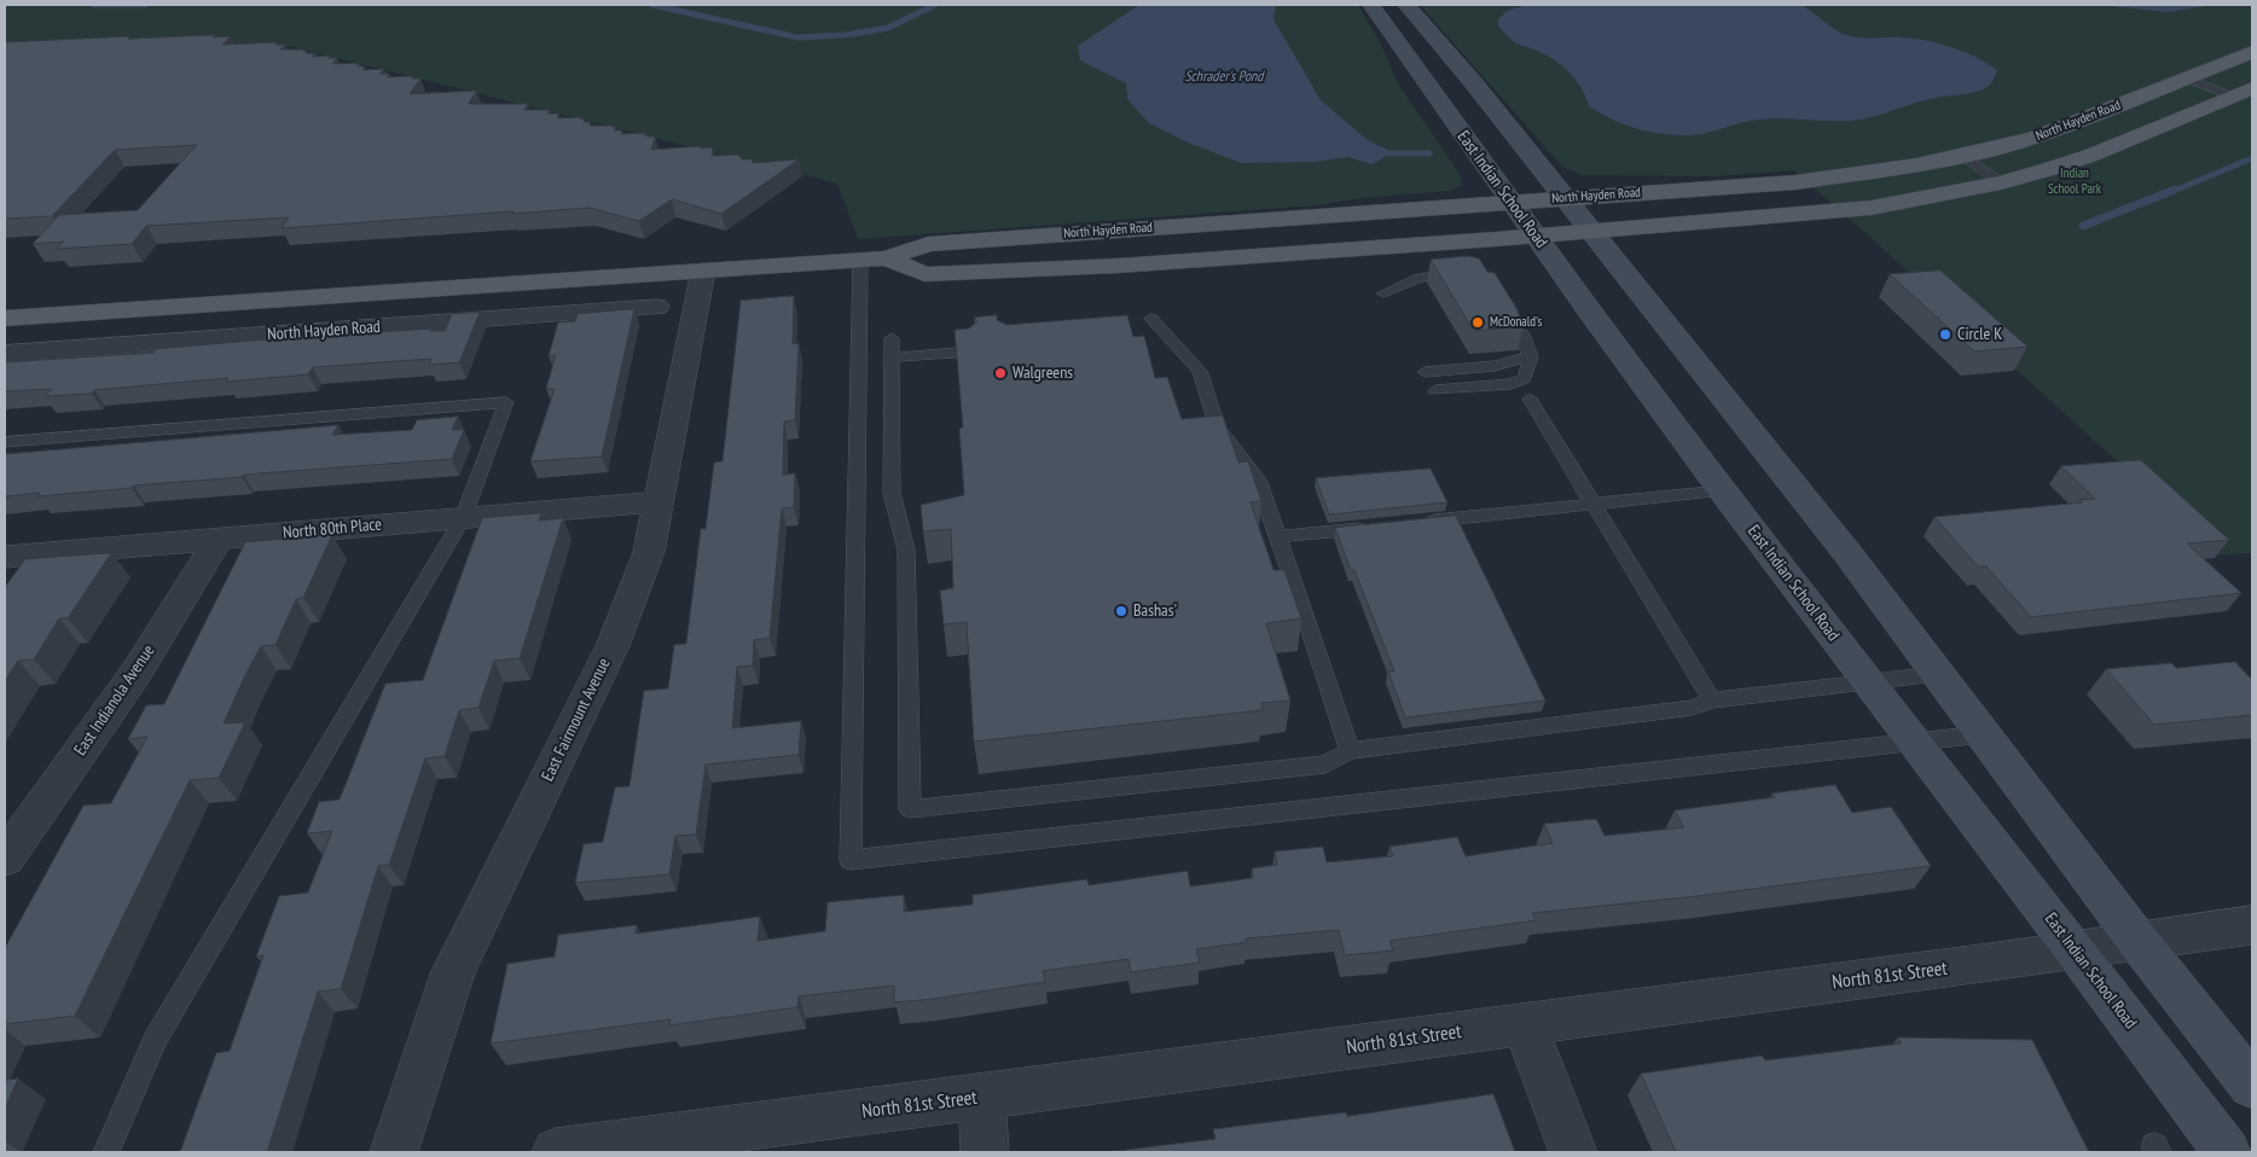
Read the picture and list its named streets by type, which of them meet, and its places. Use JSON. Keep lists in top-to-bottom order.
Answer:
{
  "streets": {
    "main road": ["North Hayden Road", "East Indian School Road"],
    "street": [
      "North 80th Place",
      "East Indianola Avenue",
      "East Fairmount Avenue",
      "North 81st Street"
    ]
  },
  "crossings": [
    ["North Hayden Road", "East Indian School Road"],
    ["North Hayden Road", "East Fairmount Avenue"],
    ["East Indian School Road", "North 81st Street"],
    ["North 80th Place", "East Indianola Avenue"],
    ["North 80th Place", "East Fairmount Avenue"]
  ],
  "water": ["Schrader's Pond"],
  "parks": ["Indian School Park"],
  "places": [
    "McDonald's",
    "Circle K",
    "Walgreens",
    "Bashas'"
  ]
}
